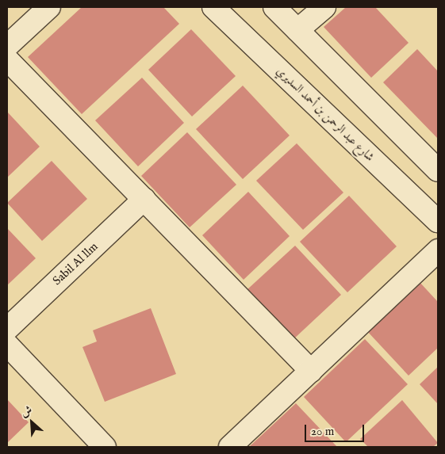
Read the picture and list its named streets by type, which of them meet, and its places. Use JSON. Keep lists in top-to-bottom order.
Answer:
{
  "streets": {
    "street": ["شارع عبد الرحمن بن أحمد السديري", "Sabil Al llm"]
  },
  "scale_bar": "20 m",
  "north": "top left"
}
